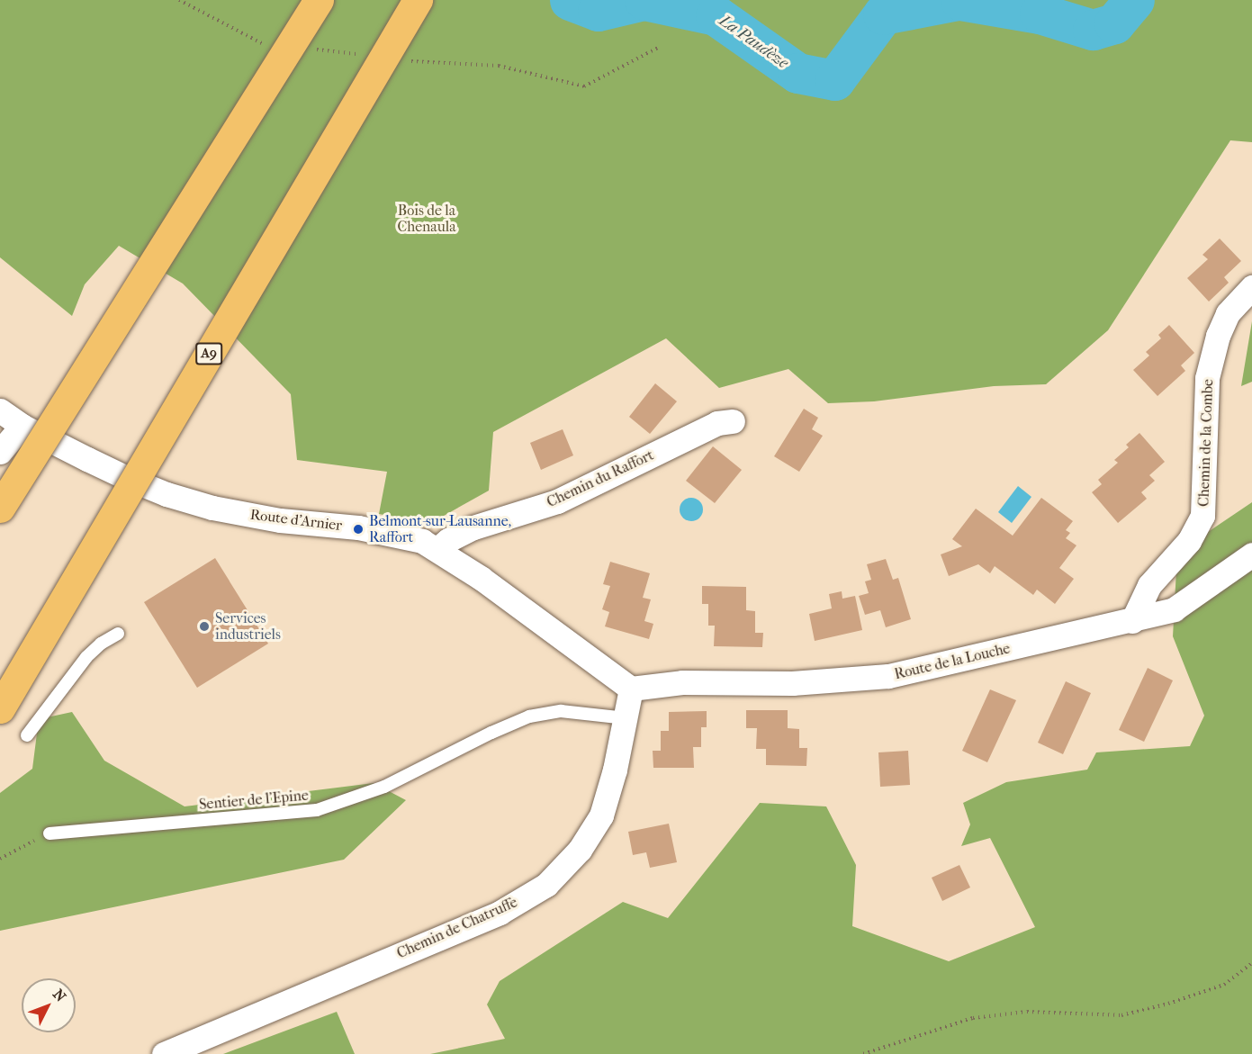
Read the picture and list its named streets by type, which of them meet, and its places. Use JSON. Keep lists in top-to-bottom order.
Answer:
{
  "streets": {
    "highway": ["A9"],
    "street": [
      "Chemin de la Combe",
      "Chemin du Raffort",
      "Route d'Arnier",
      "Route de la Louche",
      "Chemin de Chatruffe"
    ],
    "lane": ["Sentier de l'Epine"]
  },
  "crossings": [
    ["Chemin de la Combe", "Route de la Louche"],
    ["Chemin du Raffort", "Route d'Arnier"],
    ["Route d'Arnier", "Route de la Louche"],
    ["Route d'Arnier", "Chemin de Chatruffe"],
    ["Route de la Louche", "Chemin de Chatruffe"],
    ["Sentier de l'Epine", "Chemin de Chatruffe"]
  ],
  "water": ["La Paudèze"],
  "parks": ["Bois de la Chenaula"],
  "places": ["Belmont-sur-Lausanne, Raffort", "Services industriels"],
  "north": "top right"
}
